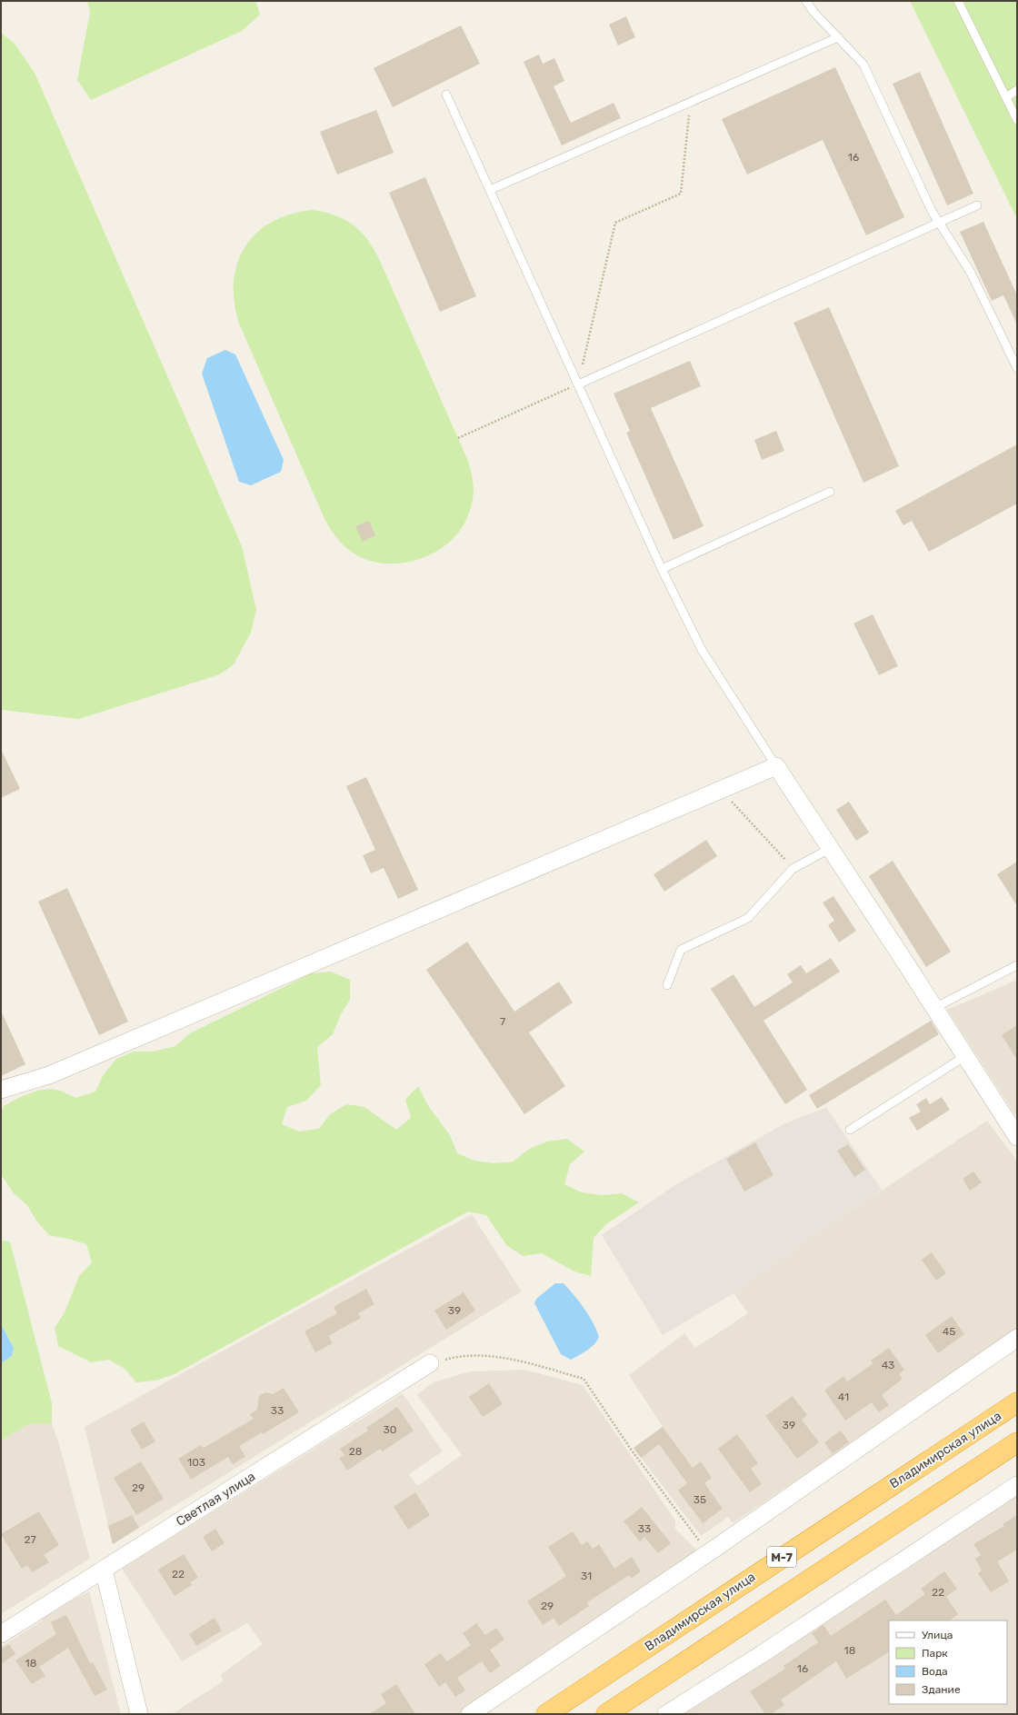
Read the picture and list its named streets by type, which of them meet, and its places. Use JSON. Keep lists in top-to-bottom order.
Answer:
{
  "streets": {
    "highway": ["Владимирская улица", "М-7"],
    "street": ["Светлая улица"]
  },
  "house_numbers": [
    "16",
    "7",
    "39",
    "45",
    "43",
    "41",
    "33",
    "39",
    "30",
    "28",
    "103",
    "29",
    "35",
    "33",
    "27",
    "22",
    "31",
    "22",
    "29",
    "18",
    "18",
    "16"
  ],
  "legend": [
    "Улица",
    "Парк",
    "Вода",
    "Здание"
  ]
}
